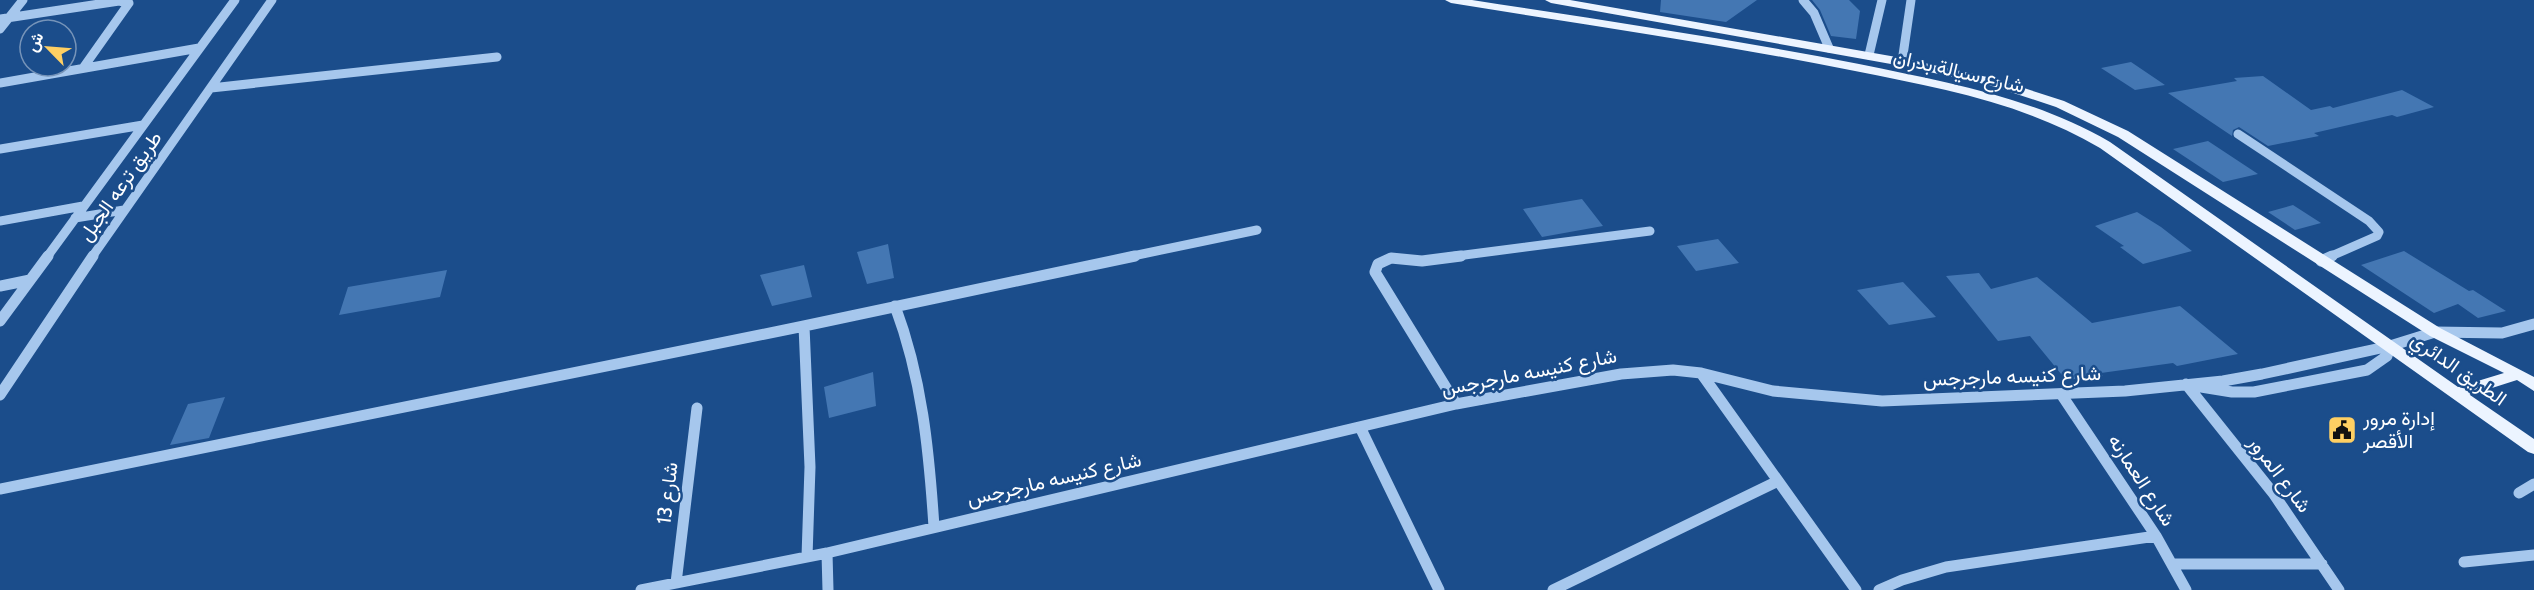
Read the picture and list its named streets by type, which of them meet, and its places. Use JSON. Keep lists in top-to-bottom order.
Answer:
{
  "streets": {
    "main road": ["شارع سيالة بدران", "الطريق الدائري"],
    "street": [
      "طريق ترعه الجبل",
      "شارع كنيسه مارجرجس",
      "شارع المرور",
      "شارع العمارنه",
      "شارع 13"
    ]
  },
  "crossings": [
    ["شارع سيالة بدران", "الطريق الدائري"],
    ["شارع سيالة بدران", "شارع كنيسه مارجرجس"],
    ["الطريق الدائري", "شارع كنيسه مارجرجس"],
    ["شارع كنيسه مارجرجس", "شارع المرور"],
    ["شارع كنيسه مارجرجس", "شارع العمارنه"],
    ["شارع كنيسه مارجرجس", "شارع 13"]
  ],
  "places": {
    "public building": ["إدارة مرور الأقصر"]
  },
  "north": "top left"
}
